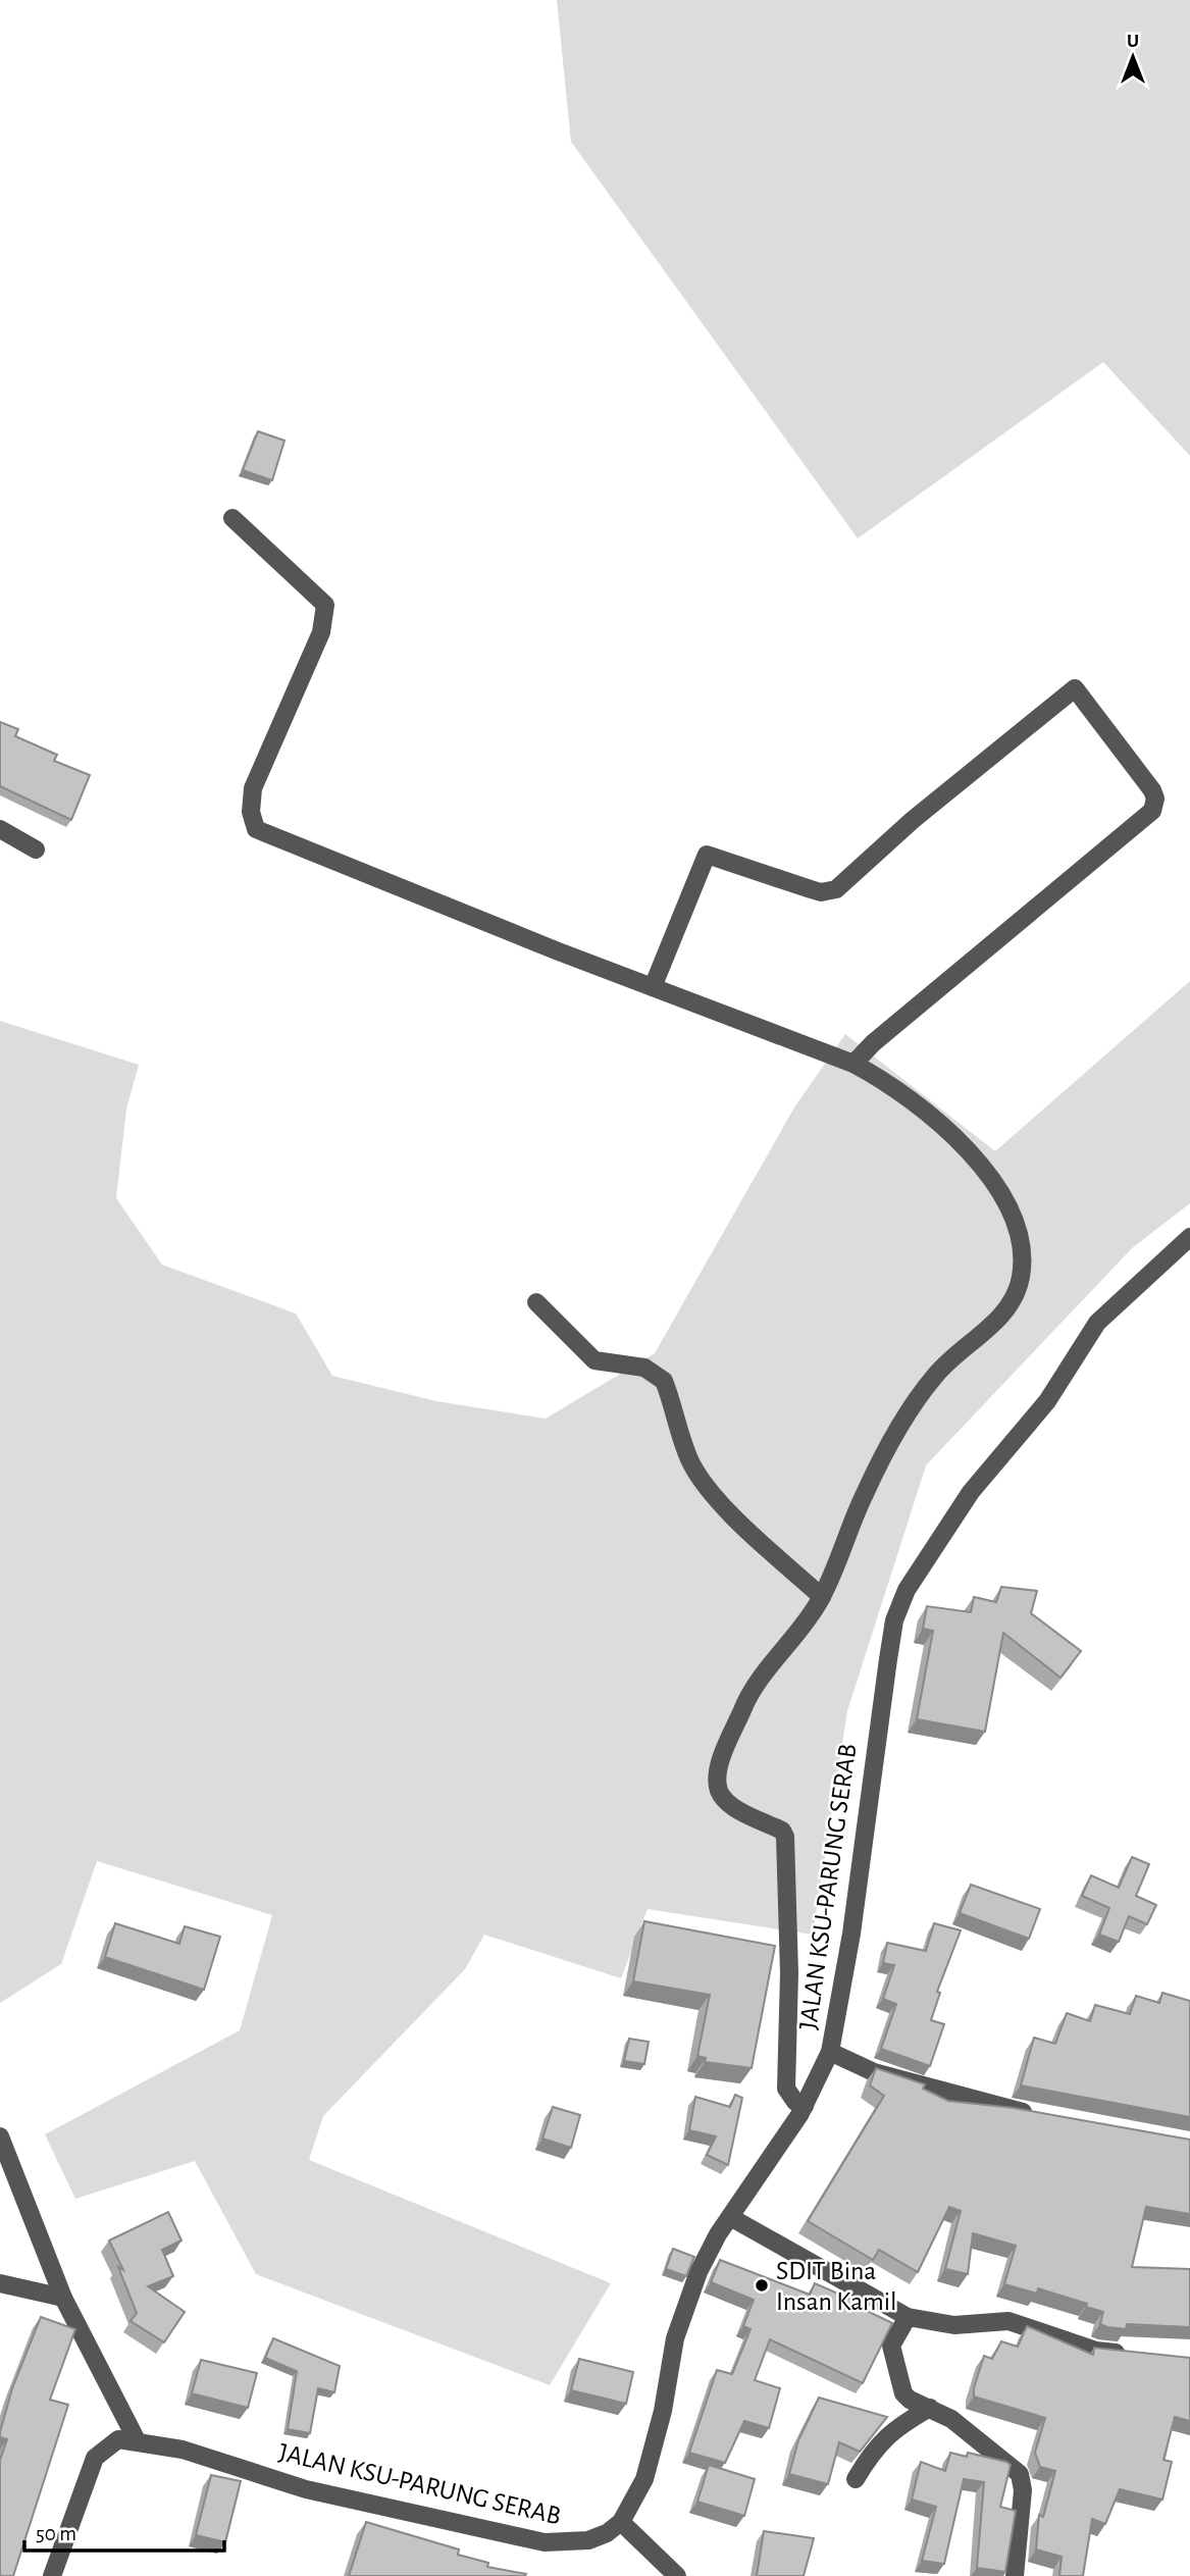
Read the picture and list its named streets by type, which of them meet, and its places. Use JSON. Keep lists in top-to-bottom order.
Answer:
{
  "streets": {
    "street": ["JALAN KSU-PARUNG SERAB"]
  },
  "places": ["SDIT Bina Insan Kamil"],
  "scale_bar": "50 m",
  "north": "top"
}
